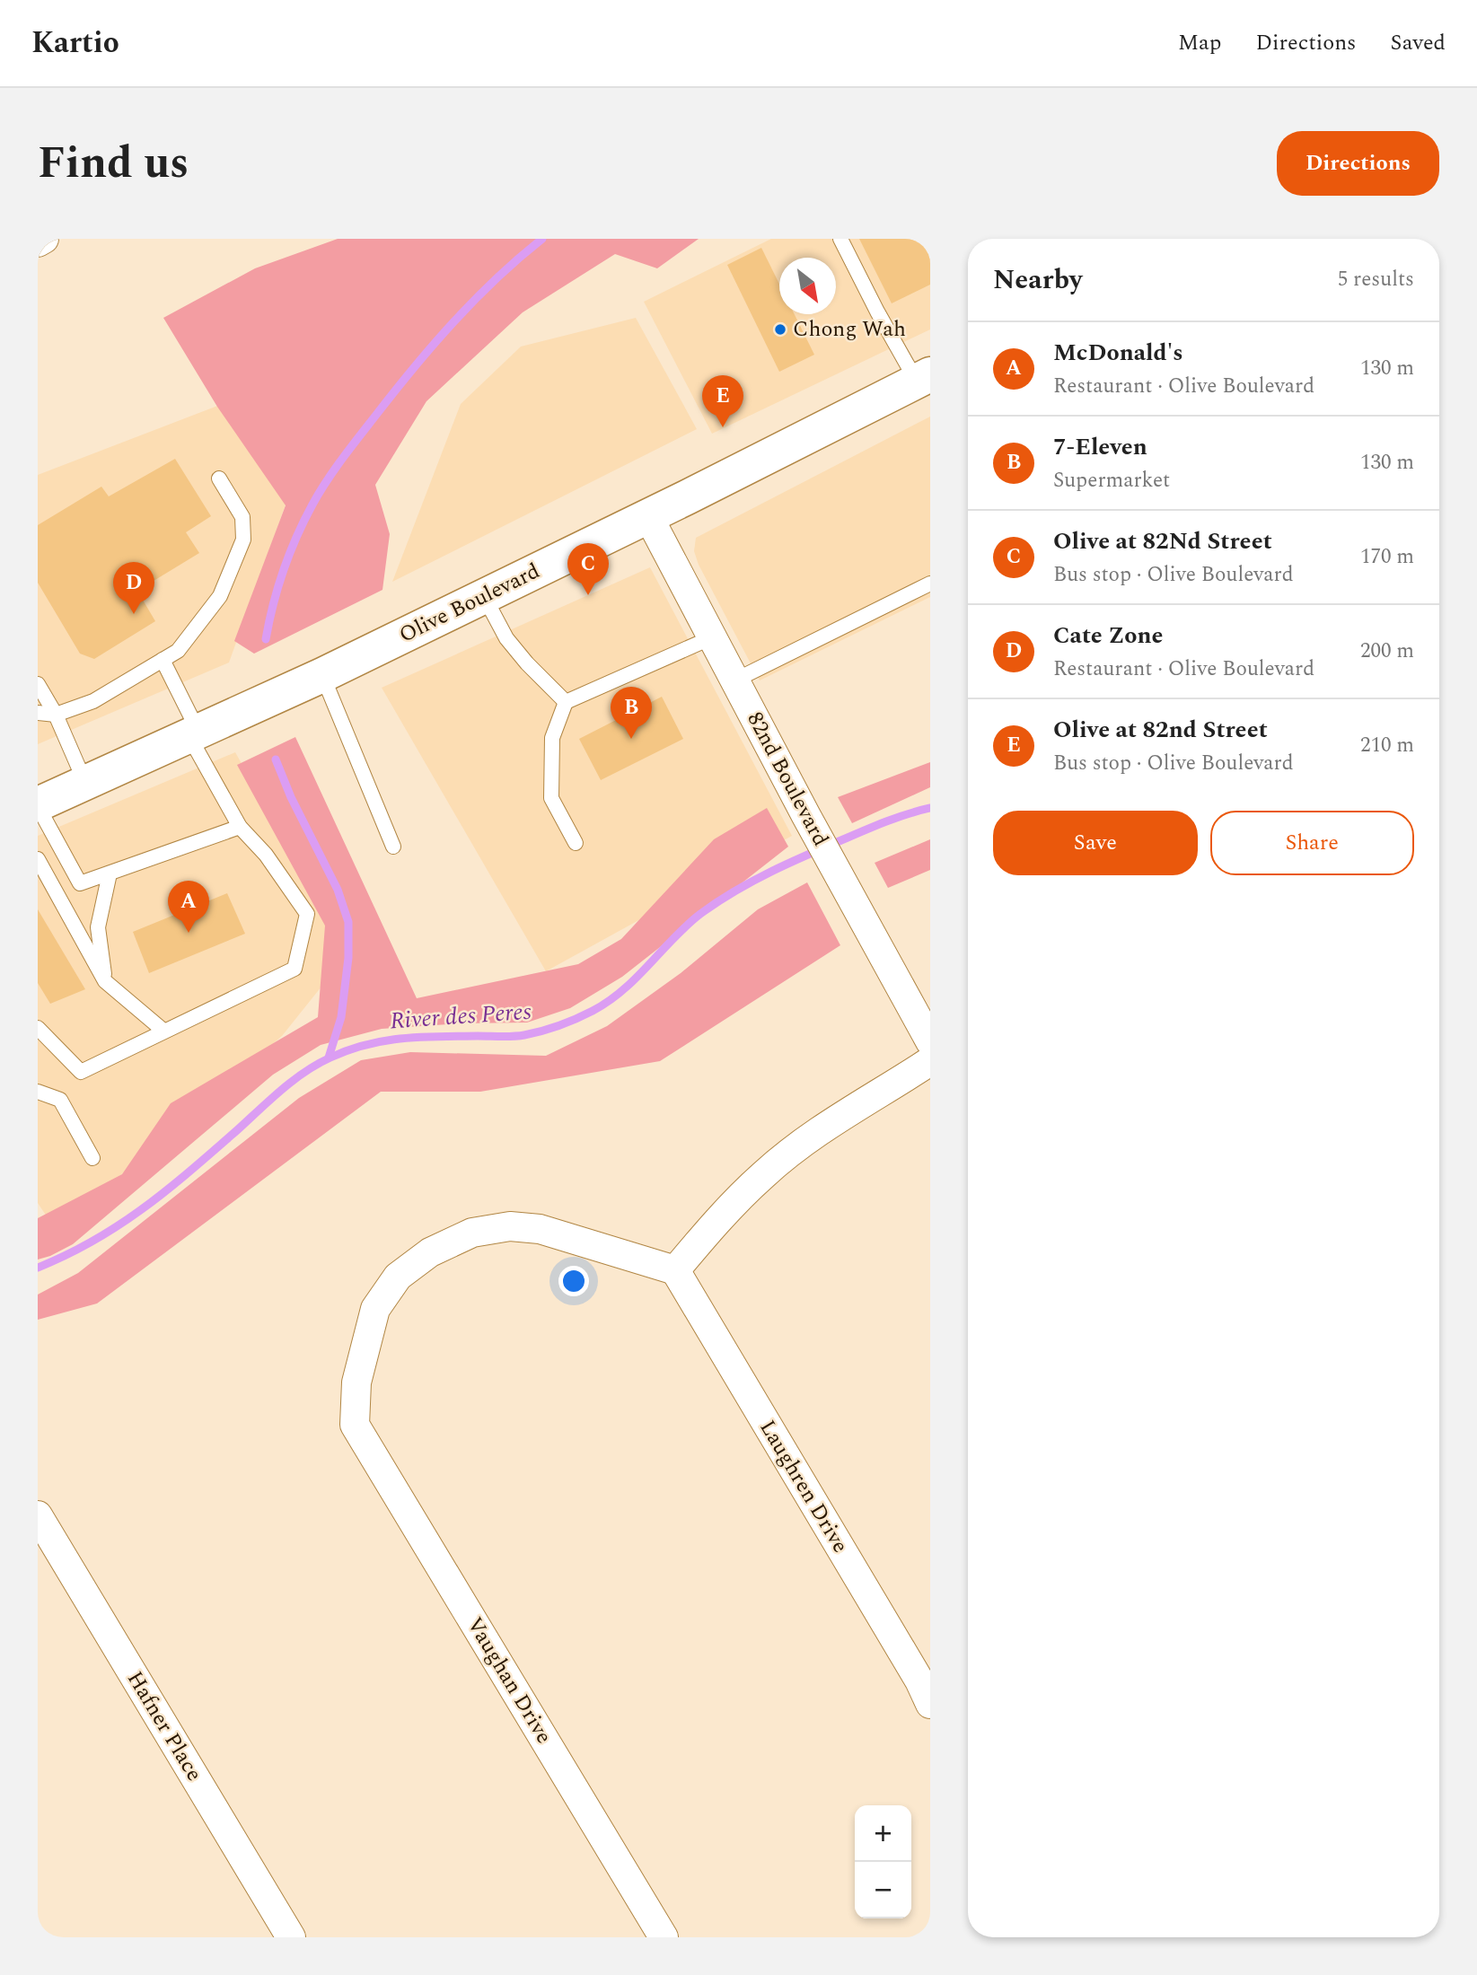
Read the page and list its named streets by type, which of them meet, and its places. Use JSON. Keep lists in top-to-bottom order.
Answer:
{
  "streets": {
    "main road": ["Olive Boulevard"],
    "street": [
      "82nd Boulevard",
      "Laughren Drive",
      "Vaughan Drive",
      "Hafner Place"
    ]
  },
  "crossings": [
    ["Olive Boulevard", "82nd Boulevard"],
    ["Laughren Drive", "Vaughan Drive"]
  ],
  "water": ["River des Peres"],
  "places": ["Chong Wah"],
  "north": "bottom right",
  "page": {
    "header": "Kartio",
    "nav": ["Map", "Directions", "Saved"],
    "title": "Find us",
    "buttons": [
      "Directions",
      ["Save", "Share"]
    ],
    "heading": ["Nearby", "5 results"],
    "list": [
      {
        "mark": "A",
        "name": "McDonald's",
        "note": "Restaurant · Olive Boulevard",
        "value": "130 m"
      },
      {
        "mark": "B",
        "name": "7-Eleven",
        "note": "Supermarket",
        "value": "130 m"
      },
      {
        "mark": "C",
        "name": "Olive at 82Nd Street",
        "note": "Bus stop · Olive Boulevard",
        "value": "170 m"
      },
      {
        "mark": "D",
        "name": "Cate Zone",
        "note": "Restaurant · Olive Boulevard",
        "value": "200 m"
      },
      {
        "mark": "E",
        "name": "Olive at 82nd Street",
        "note": "Bus stop · Olive Boulevard",
        "value": "210 m"
      }
    ],
    "pins": [
      "E",
      "C",
      "D",
      "B",
      "A"
    ],
    "map_buttons": ["+", "−"]
  }
}
